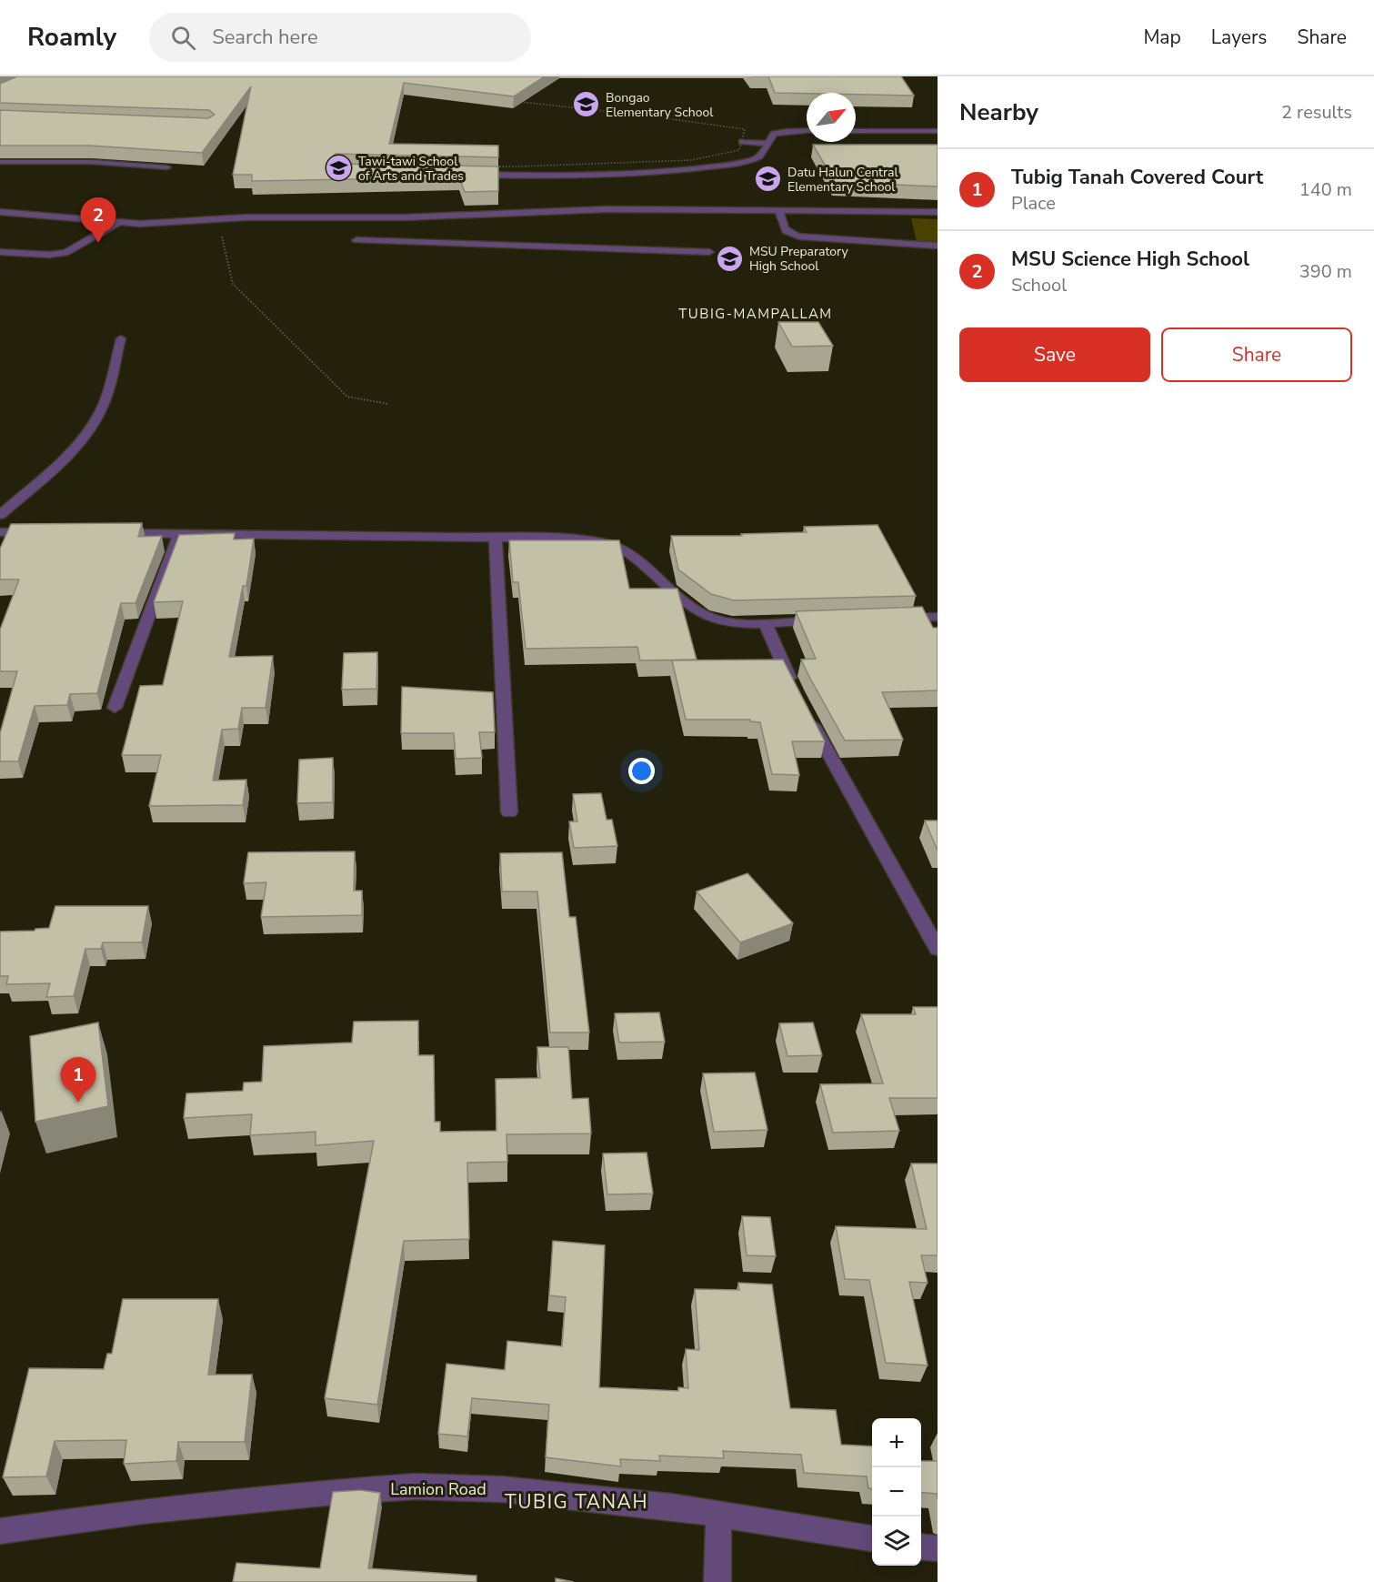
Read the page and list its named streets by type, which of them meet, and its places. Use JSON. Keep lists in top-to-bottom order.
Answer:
{
  "streets": {
    "street": ["Lamion Road"]
  },
  "districts": ["TUBIG-MAMPALLAM", "TUBIG TANAH"],
  "places": {
    "school or university": [
      "Bongao Elementary School",
      "Tawi-tawi School of Arts and Trades",
      "Datu Halun Central Elementary School",
      "MSU Preparatory High School"
    ]
  },
  "north": "top right",
  "page": {
    "header": "Roamly",
    "search": "Search here",
    "nav": ["Map", "Layers", "Share"],
    "heading": ["Nearby", "2 results"],
    "list": [
      {
        "mark": "1",
        "name": "Tubig Tanah Covered Court",
        "note": "Place",
        "value": "140 m"
      },
      {
        "mark": "2",
        "name": "MSU Science High School",
        "note": "School",
        "value": "390 m"
      }
    ],
    "pins": ["2", "1"],
    "buttons": ["Save", "Share"],
    "map_buttons": ["+", "−"]
  }
}
